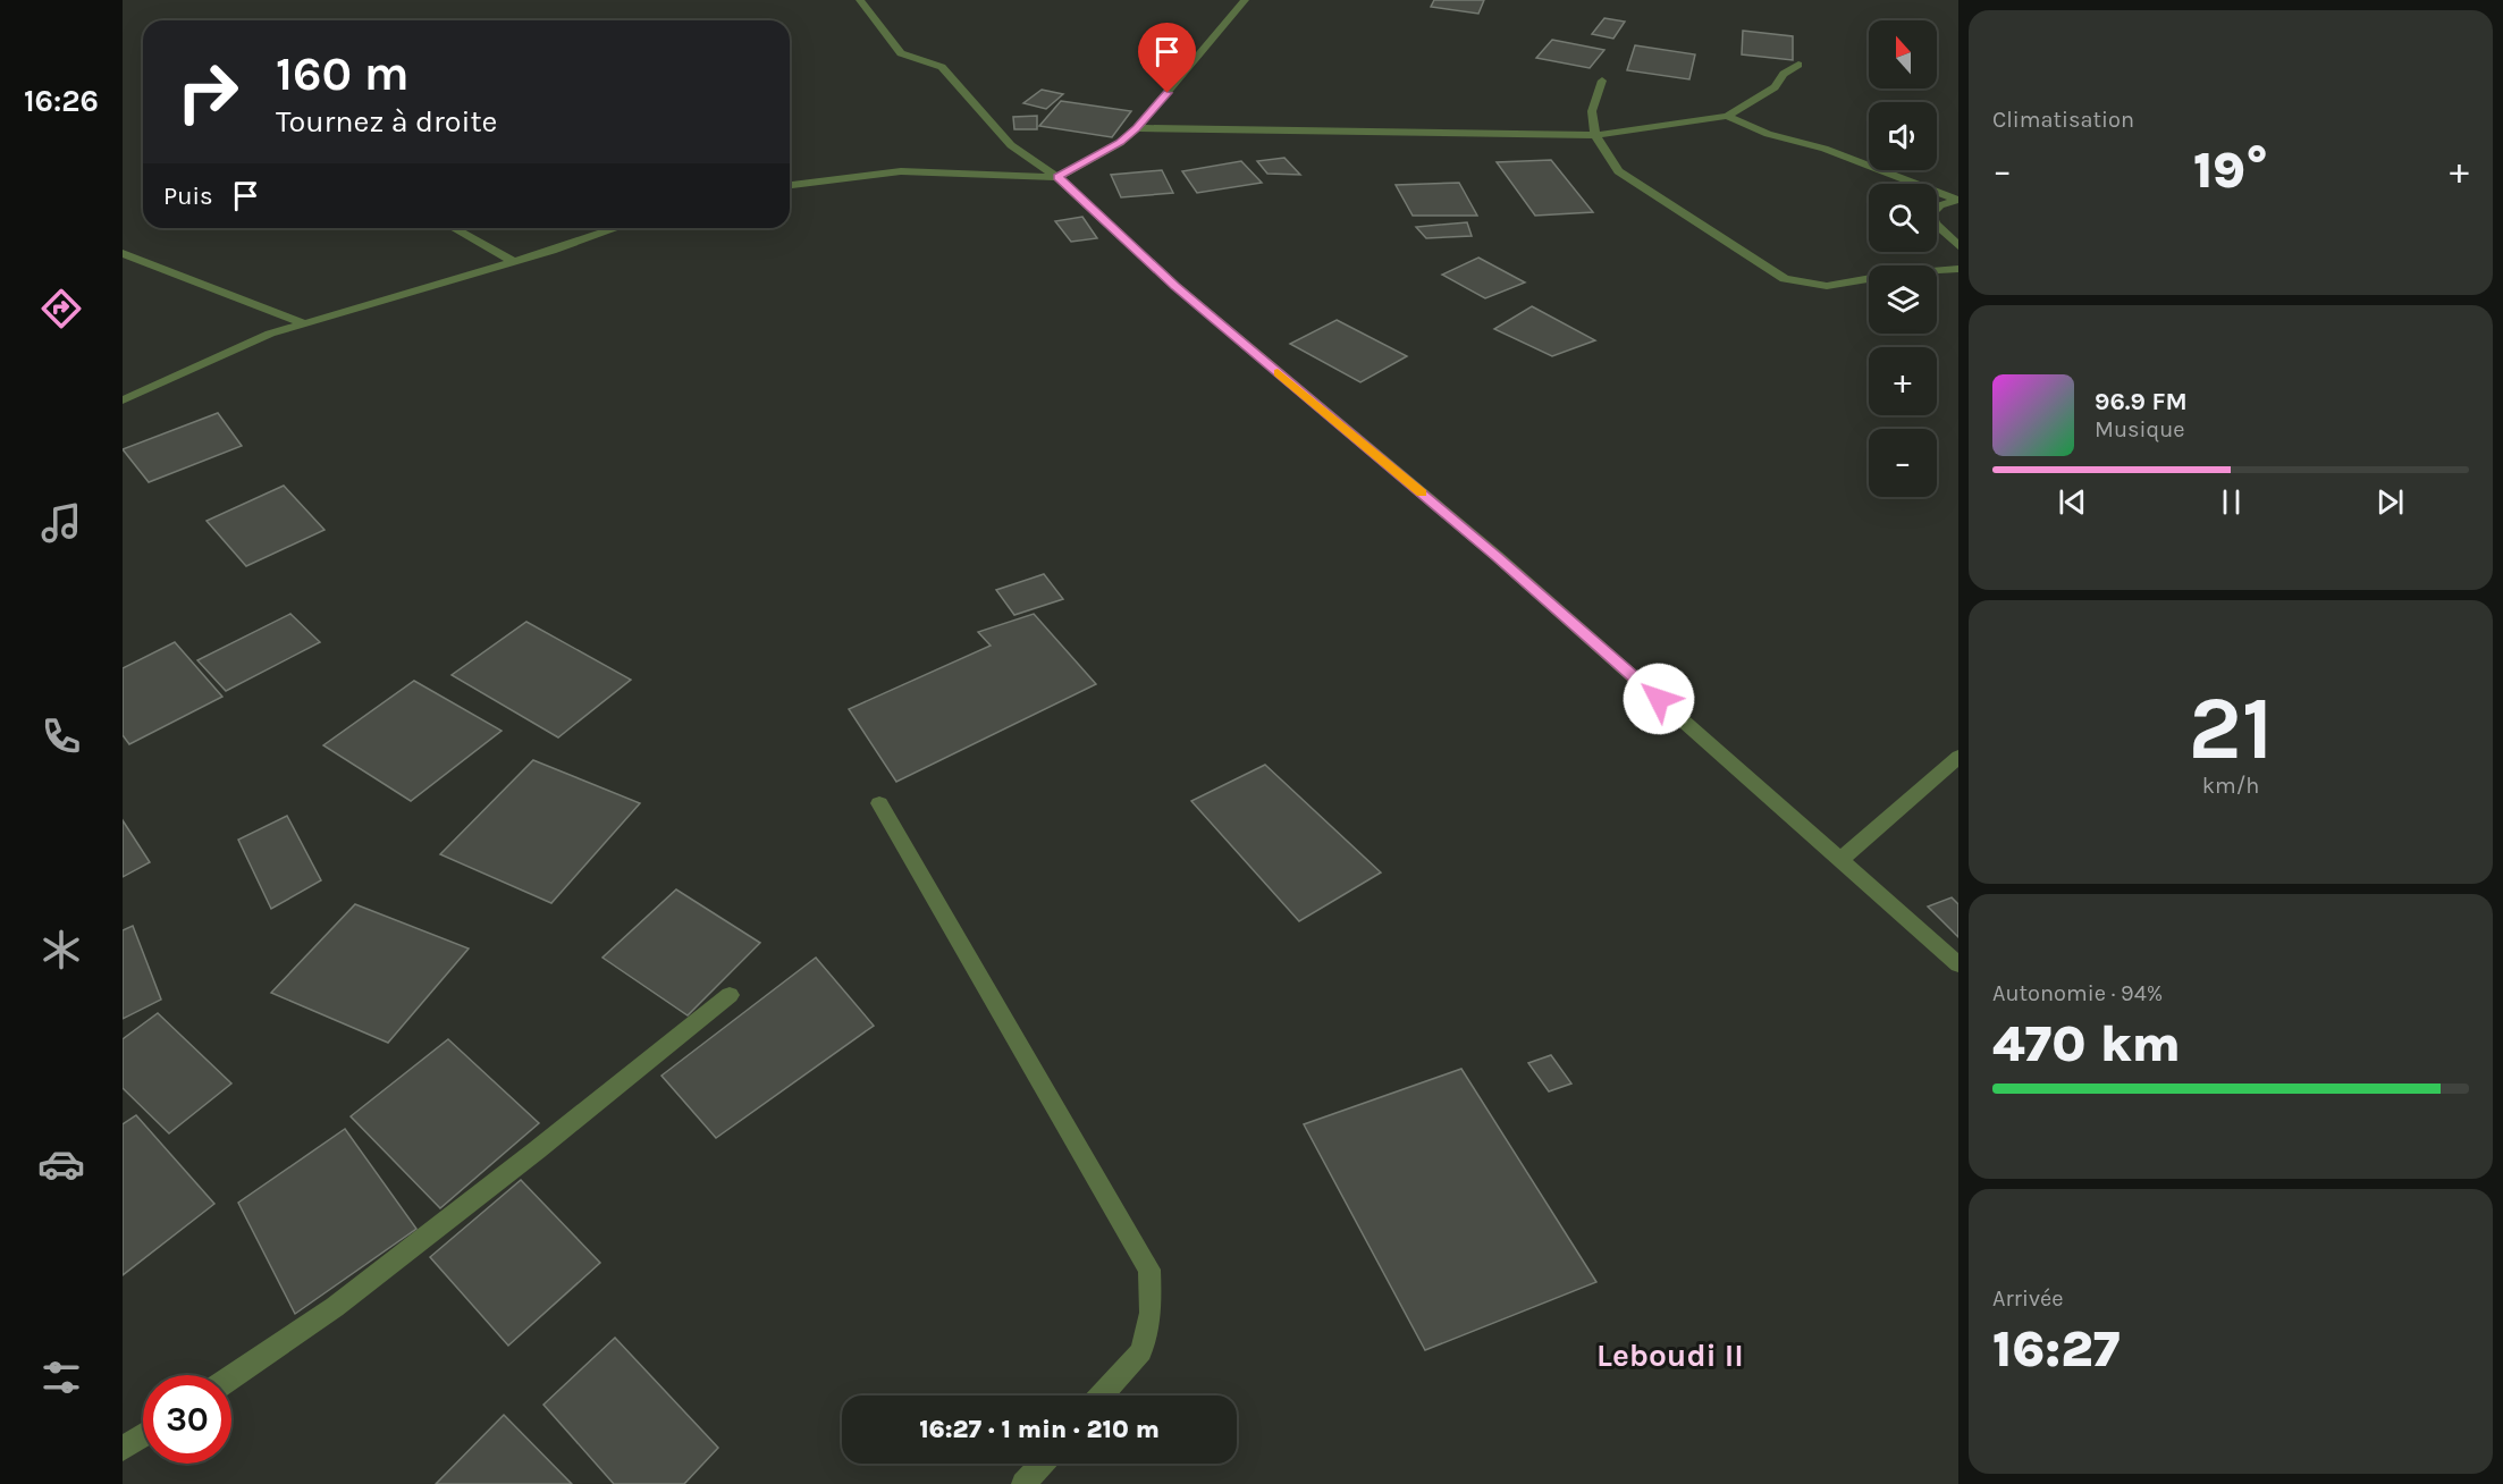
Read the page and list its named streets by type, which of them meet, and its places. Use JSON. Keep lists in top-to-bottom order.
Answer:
{
  "districts": ["Leboudi II"],
  "north": "top",
  "page": {
    "tabs": "16:26",
    "tile": [
      "Climatisation",
      ["21", "km/h"],
      ["Autonomie · 94%", "470 km"],
      ["Arrivée", "16:27"]
    ],
    "map_buttons": ["+", "−"],
    "turn": ["160 m", "Tournez à droite"],
    "heat": ["−", "19°", "+"],
    "then": "Puis",
    "song": ["96.9 FM", "Musique"],
    "limit": "30",
    "trip": "16:27 · 1 min · 210 m"
  }
}
